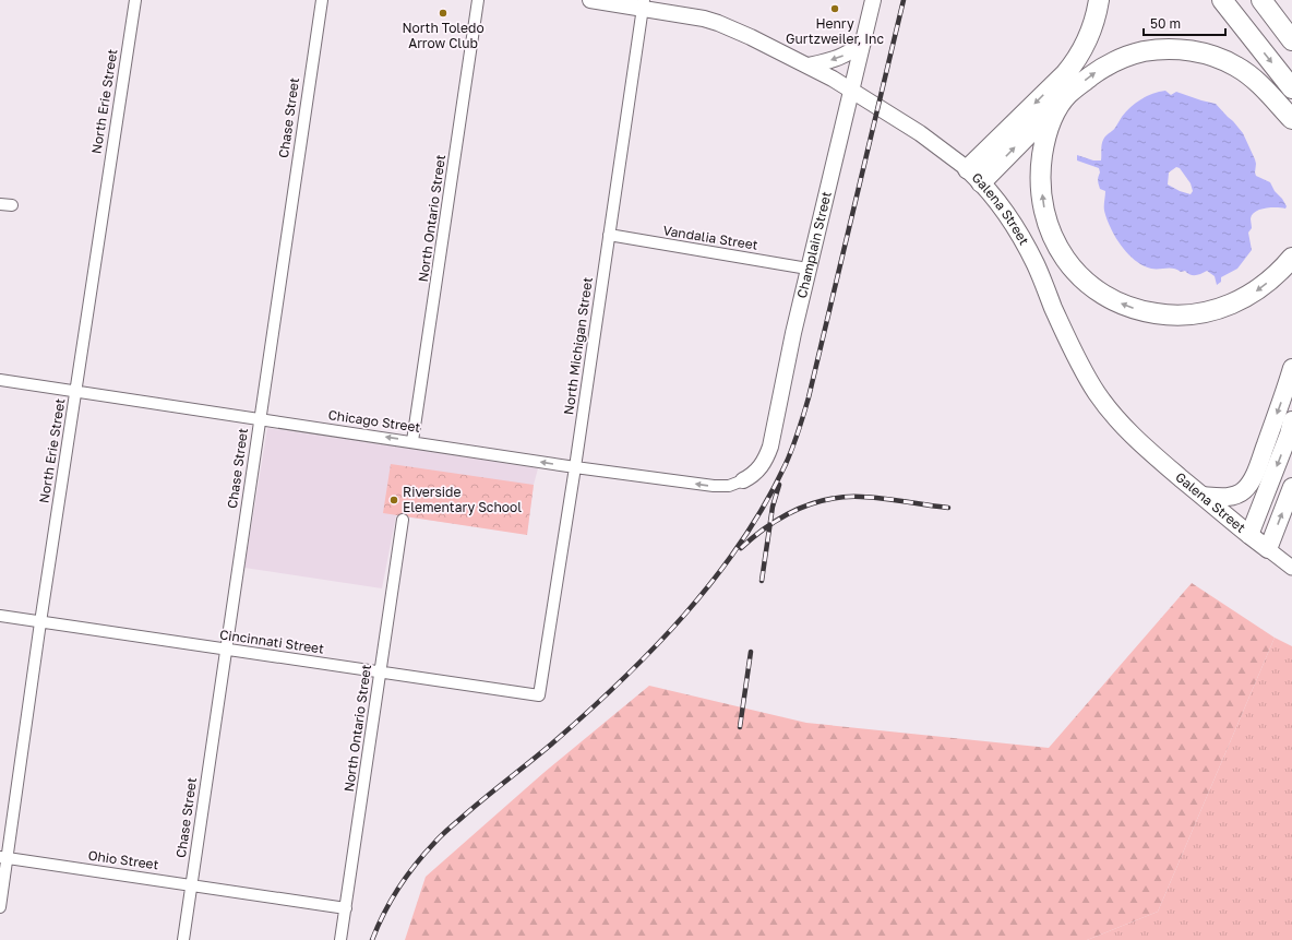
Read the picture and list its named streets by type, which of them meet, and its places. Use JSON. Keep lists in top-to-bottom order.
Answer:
{
  "streets": {
    "main road": ["Galena Street", "Champlain Street"],
    "street": [
      "North Erie Street",
      "Chase Street",
      "North Ontario Street",
      "Vandalia Street",
      "North Michigan Street",
      "Chicago Street",
      "Cincinnati Street",
      "Ohio Street"
    ]
  },
  "crossings": [
    ["North Erie Street", "Chicago Street"],
    ["North Erie Street", "Cincinnati Street"],
    ["North Erie Street", "Ohio Street"],
    ["Chase Street", "Chicago Street"],
    ["Chase Street", "Cincinnati Street"],
    ["Chase Street", "Ohio Street"],
    ["Galena Street", "Champlain Street"],
    ["Galena Street", "North Michigan Street"],
    ["North Ontario Street", "Chicago Street"],
    ["North Ontario Street", "Cincinnati Street"],
    ["North Ontario Street", "Ohio Street"],
    ["Vandalia Street", "Champlain Street"],
    ["Vandalia Street", "North Michigan Street"],
    ["Champlain Street", "Chicago Street"],
    ["North Michigan Street", "Chicago Street"],
    ["North Michigan Street", "Cincinnati Street"]
  ],
  "one_way": ["Chicago Street"],
  "places": ["Henry Gurtzweiler, Inc", "North Toledo Arrow Club", "Riverside Elementary School"],
  "scale_bar": "50 m"
}
